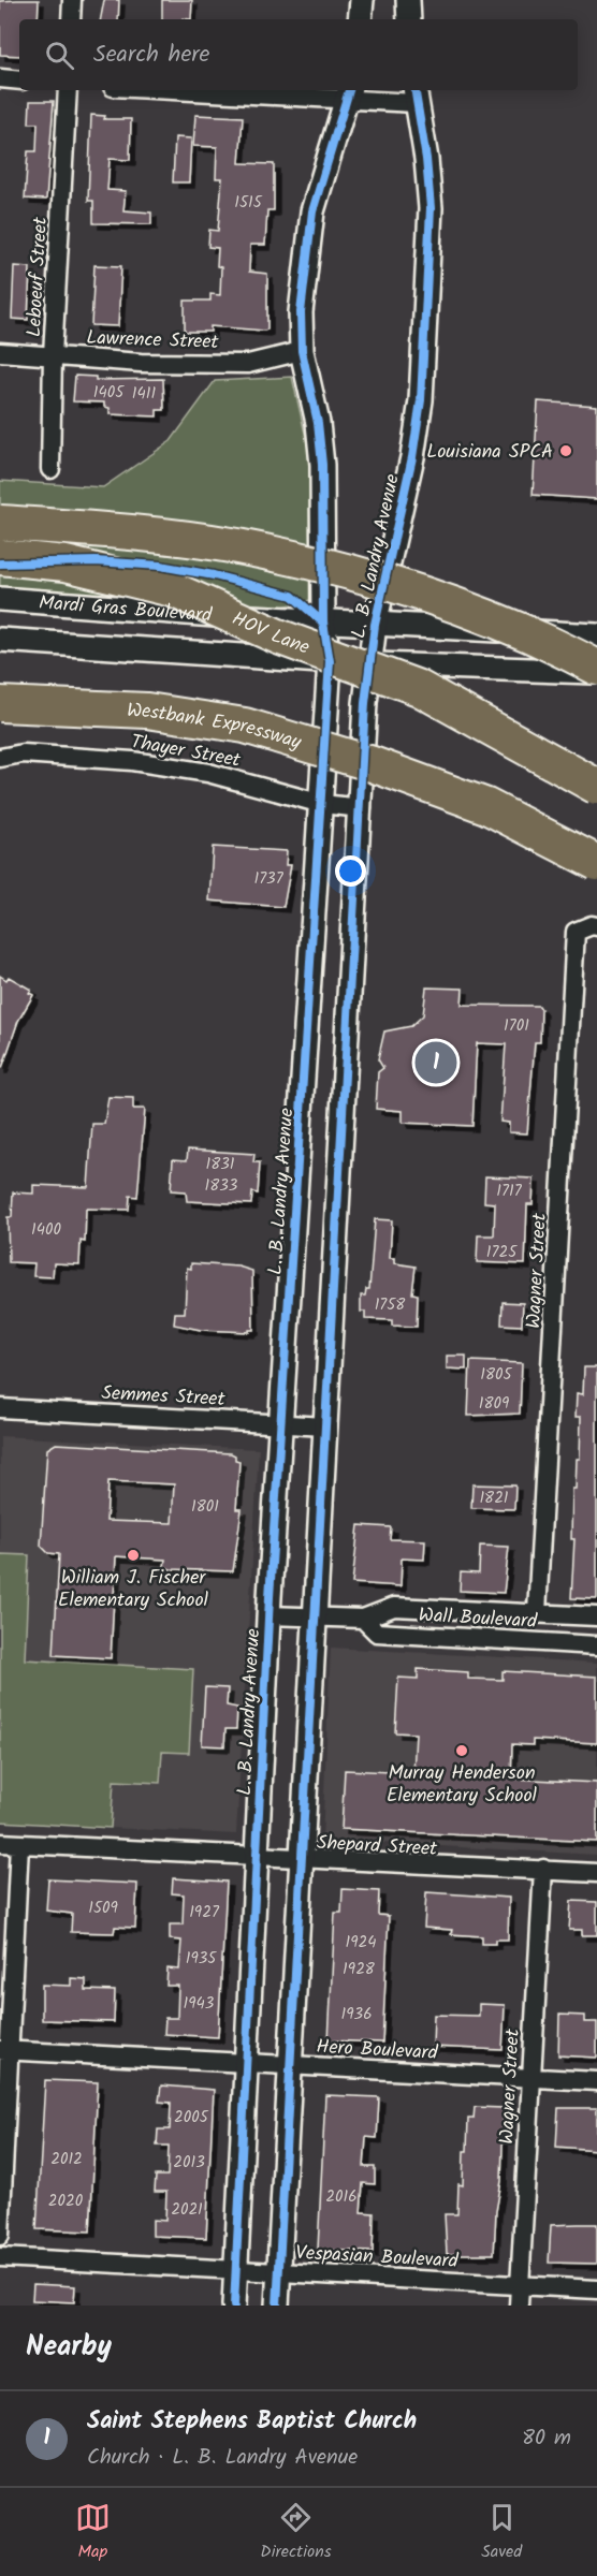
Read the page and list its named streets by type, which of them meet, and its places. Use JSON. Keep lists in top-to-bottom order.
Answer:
{
  "streets": {
    "highway": ["HOV Lane", "Westbank Expressway"],
    "street": [
      "Leboeuf Street",
      "Lawrence Street",
      "L. B. Landry Avenue",
      "Mardi Gras Boulevard",
      "Thayer Street",
      "Wagner Street",
      "Semmes Street",
      "Wall Boulevard",
      "Shepard Street",
      "Hero Boulevard",
      "Vespasian Boulevard"
    ]
  },
  "crossings": [
    ["Leboeuf Street", "Lawrence Street"],
    ["Lawrence Street", "L. B. Landry Avenue"],
    ["L. B. Landry Avenue", "Mardi Gras Boulevard"],
    ["L. B. Landry Avenue", "Thayer Street"],
    ["L. B. Landry Avenue", "Semmes Street"],
    ["L. B. Landry Avenue", "Wall Boulevard"],
    ["L. B. Landry Avenue", "Shepard Street"],
    ["L. B. Landry Avenue", "Hero Boulevard"],
    ["L. B. Landry Avenue", "Vespasian Boulevard"],
    ["Wagner Street", "Wall Boulevard"],
    ["Wagner Street", "Shepard Street"],
    ["Wagner Street", "Hero Boulevard"],
    ["Wagner Street", "Vespasian Boulevard"]
  ],
  "places": ["Louisiana SPCA", "William J. Fischer Elementary School", "Murray Henderson Elementary School"],
  "house_numbers": [
    "1515",
    "1405",
    "1411",
    "1737",
    "1701",
    "1831",
    "1833",
    "1717",
    "1400",
    "1725",
    "1758",
    "1805",
    "1809",
    "1821",
    "1801",
    "1509",
    "1927",
    "1924",
    "1935",
    "1928",
    "1943",
    "1936",
    "2005",
    "2012",
    "2013",
    "2016",
    "2020",
    "2021"
  ],
  "page": {
    "search": "Search here",
    "pins": "1",
    "heading": "Nearby",
    "list": [
      {
        "mark": "1",
        "name": "Saint Stephens Baptist Church",
        "note": "Church · L. B. Landry Avenue",
        "value": "80 m"
      }
    ],
    "nav": ["Map", "Directions", "Saved"]
  }
}
